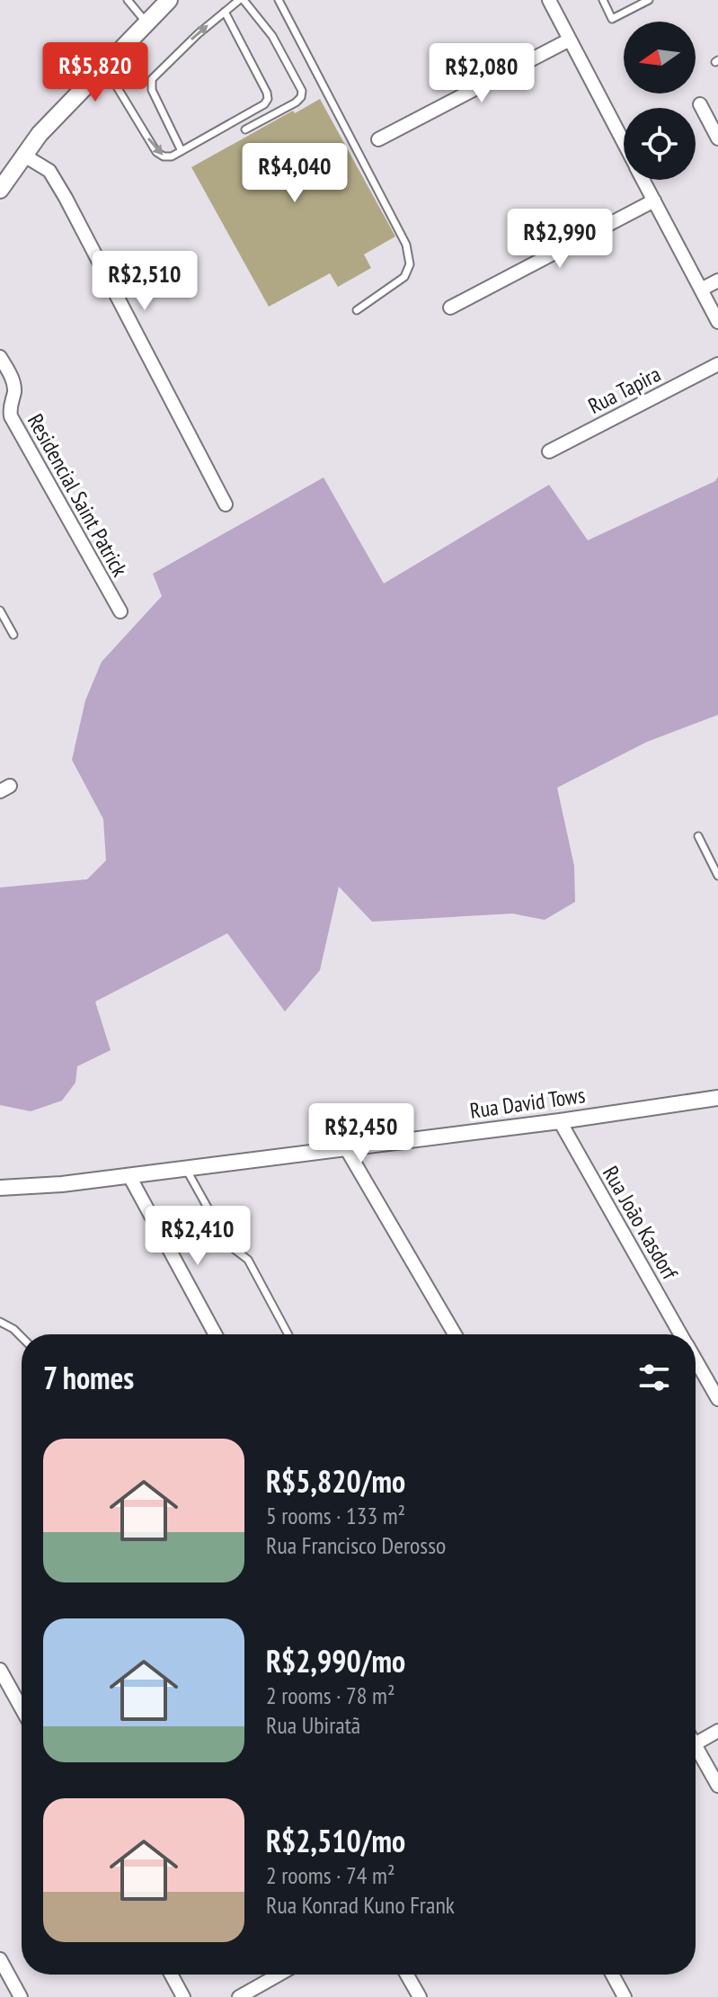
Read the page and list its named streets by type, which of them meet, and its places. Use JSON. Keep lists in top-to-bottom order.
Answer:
{
  "streets": {
    "street": [
      "Rua Tapira",
      "Residencial Saint Patrick",
      "Rua David Tows",
      "Rua João Kasdorf"
    ]
  },
  "crossings": [
    ["Rua David Tows", "Rua João Kasdorf"]
  ],
  "north": "left",
  "page": {
    "price": [
      "R$5,820",
      "R$2,080",
      "R$4,040",
      "R$2,990",
      "R$2,510",
      "R$2,450",
      "R$2,410"
    ],
    "heading": "7 homes",
    "list": [
      {
        "name": "R$5,820/mo",
        "note": "5 rooms · 133 m² · Rua Francisco Derosso"
      },
      {
        "name": "R$2,990/mo",
        "note": "2 rooms · 78 m² · Rua Ubiratã"
      },
      {
        "name": "R$2,510/mo",
        "note": "2 rooms · 74 m² · Rua Konrad Kuno Frank"
      }
    ]
  }
}
